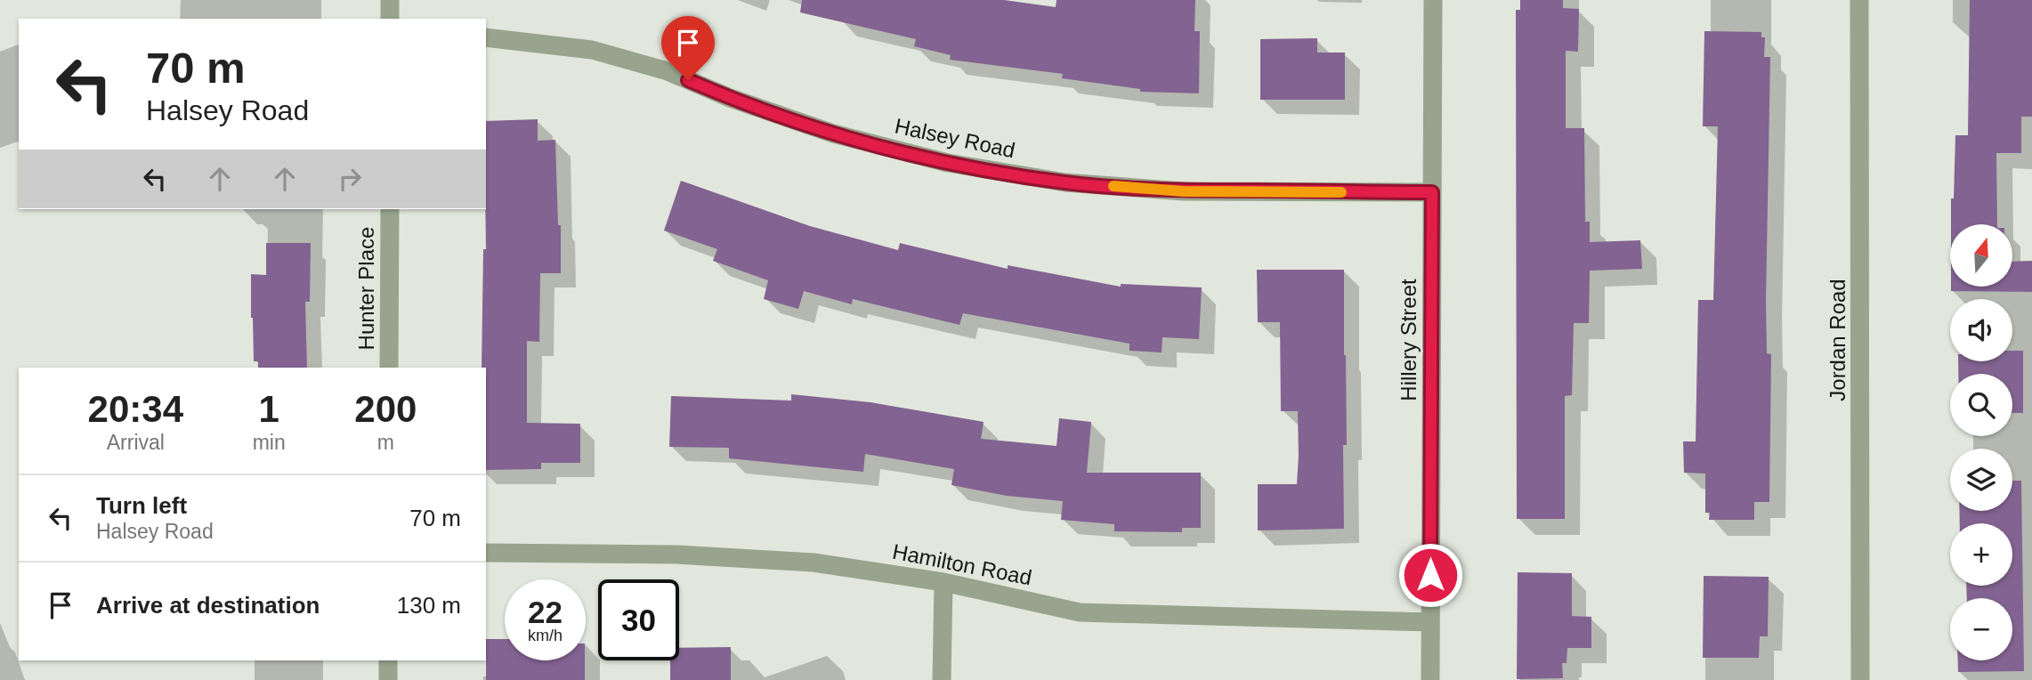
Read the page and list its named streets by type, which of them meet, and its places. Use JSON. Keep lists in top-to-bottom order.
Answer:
{
  "streets": {
    "street": [
      "Halsey Road",
      "Hunter Place",
      "Hillery Street",
      "Jordan Road",
      "Hamilton Road"
    ]
  },
  "crossings": [
    ["Halsey Road", "Hillery Street"],
    ["Hillery Street", "Hamilton Road"]
  ],
  "north": "top",
  "page": {
    "turn": ["70 m", "Halsey Road"],
    "map_buttons": ["+", "−"],
    "eta": [
      "20:34",
      "Arrival",
      "1",
      "min",
      "200",
      "m"
    ],
    "list": [
      {
        "name": "Turn left",
        "note": "Halsey Road",
        "value": "70 m"
      },
      {
        "name": "Arrive at destination",
        "value": "130 m"
      }
    ],
    "speed": "22 km/h",
    "limit": "30"
  }
}
